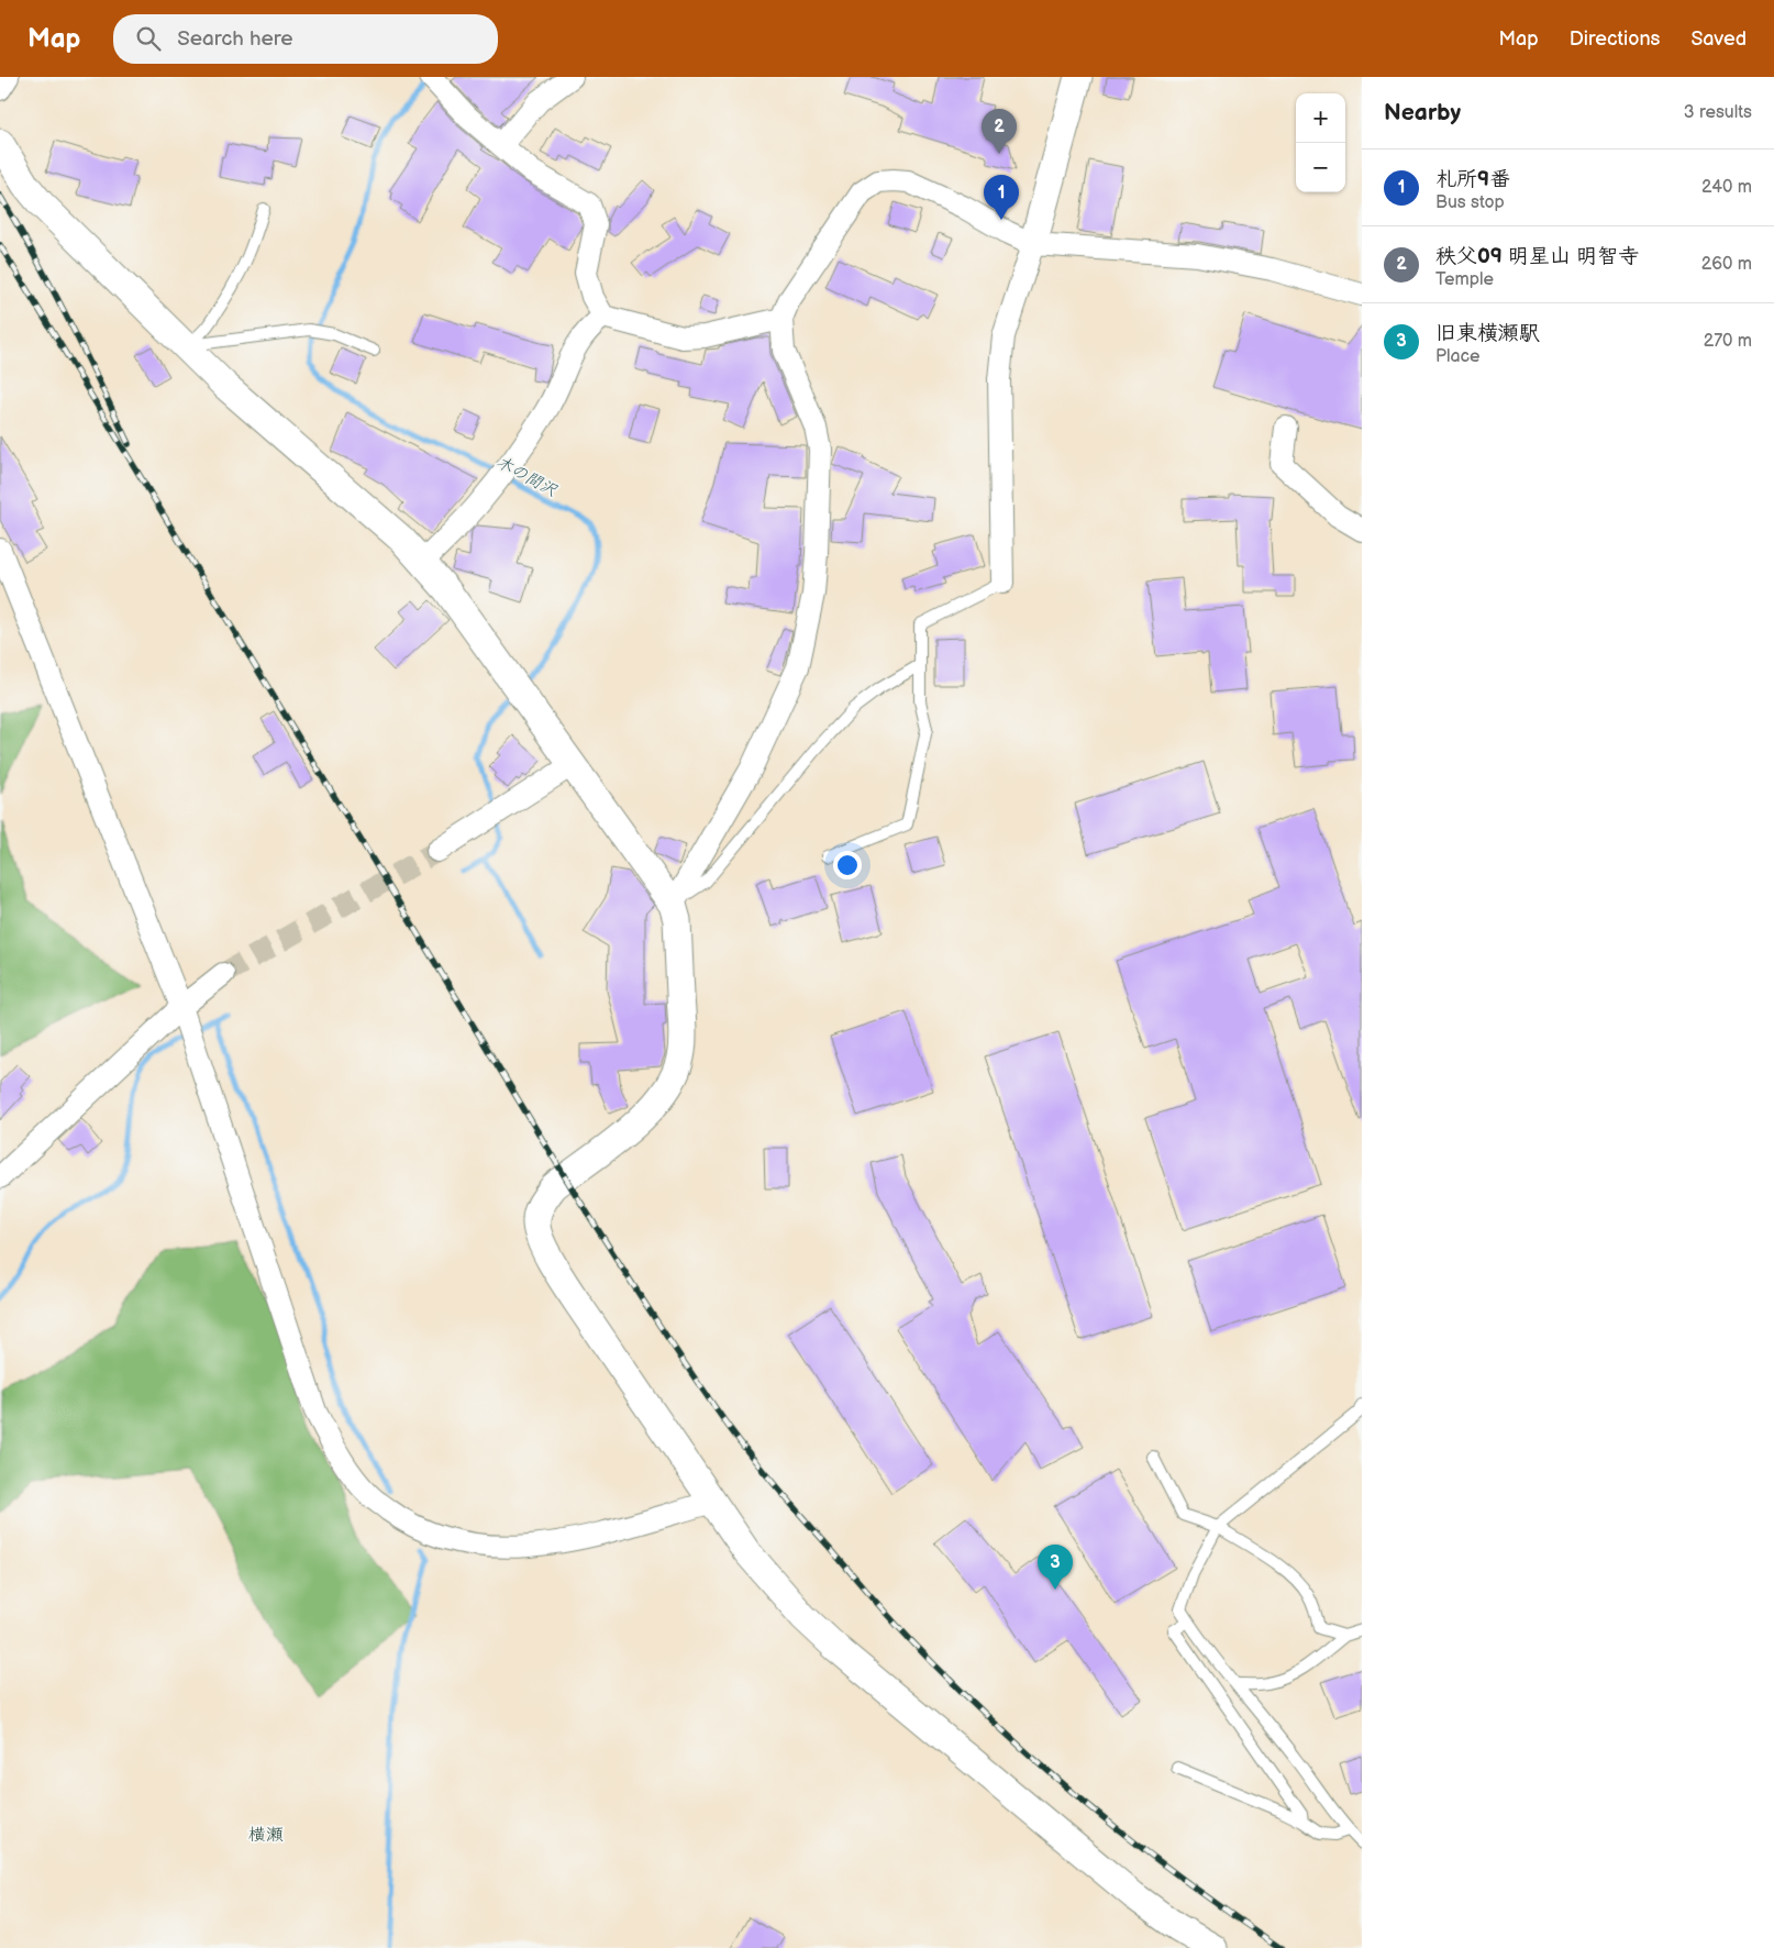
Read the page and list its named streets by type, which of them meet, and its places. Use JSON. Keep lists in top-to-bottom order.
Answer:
{
  "districts": ["横瀬"],
  "water": ["木の間沢"],
  "page": {
    "header": "Map",
    "search": "Search here",
    "nav": ["Map", "Directions", "Saved"],
    "heading": ["Nearby", "3 results"],
    "map_buttons": ["+", "−"],
    "pins": ["2", "1", "3"],
    "list": [
      {
        "mark": "1",
        "name": "札所9番",
        "note": "Bus stop",
        "value": "240 m"
      },
      {
        "mark": "2",
        "name": "秩父09 明星山 明智寺",
        "note": "Temple",
        "value": "260 m"
      },
      {
        "mark": "3",
        "name": "旧東横瀬駅",
        "note": "Place",
        "value": "270 m"
      }
    ]
  }
}
